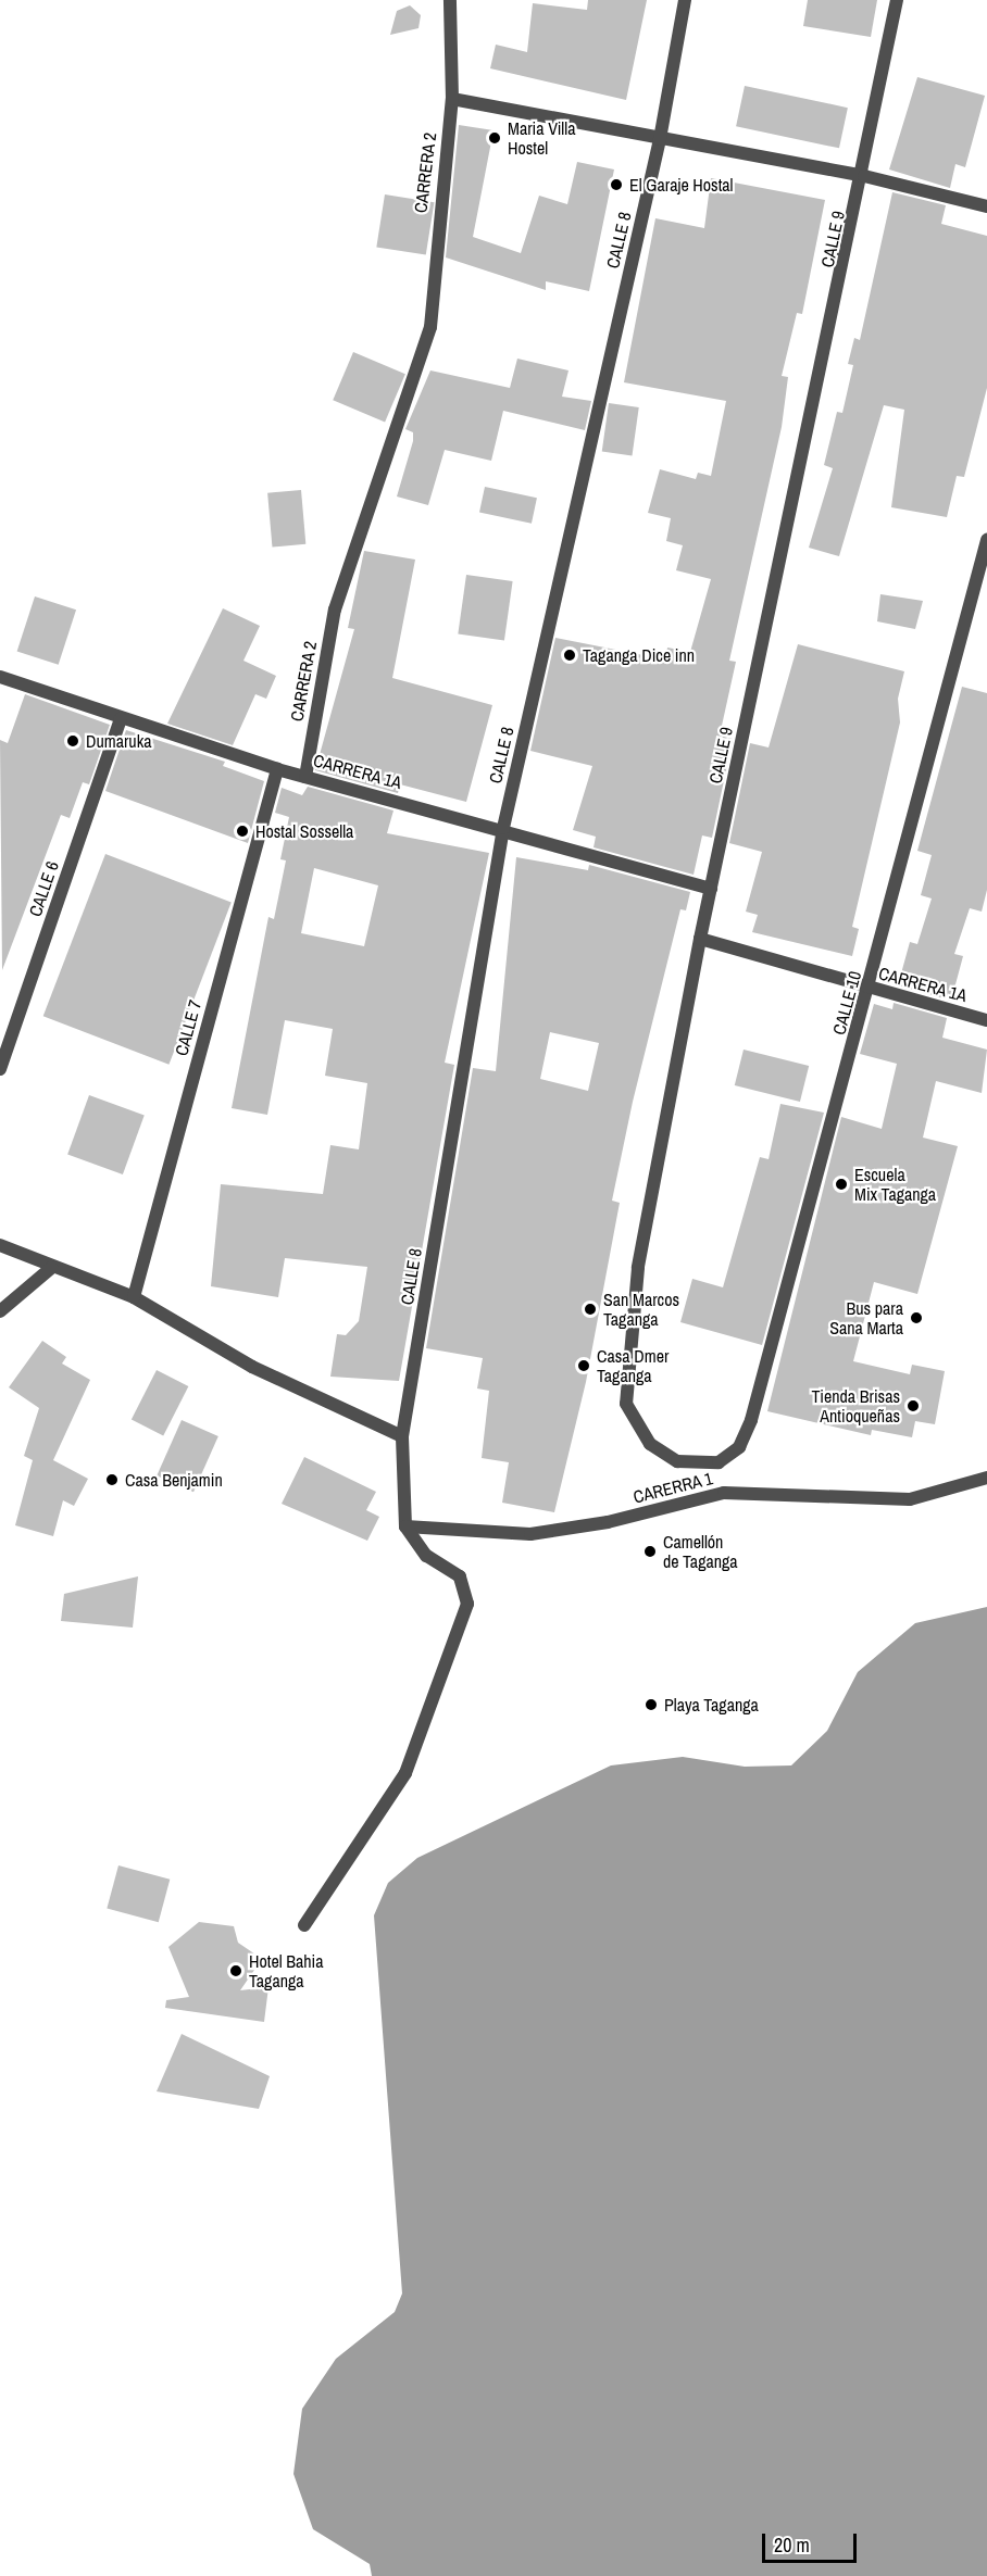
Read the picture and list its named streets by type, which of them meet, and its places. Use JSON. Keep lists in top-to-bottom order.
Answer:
{
  "streets": {
    "street": [
      "CARRERA 2",
      "CALLE 9",
      "CALLE 8",
      "CARRERA 1A",
      "CALLE 6",
      "CALLE 10",
      "CALLE 7",
      "CARERRA 1"
    ]
  },
  "crossings": [
    ["CARRERA 2", "CARRERA 1A"],
    ["CALLE 9", "CARRERA 1A"],
    ["CALLE 9", "CALLE 10"],
    ["CALLE 8", "CARRERA 1A"],
    ["CALLE 8", "CARERRA 1"],
    ["CARRERA 1A", "CALLE 6"],
    ["CARRERA 1A", "CALLE 10"],
    ["CARRERA 1A", "CALLE 7"]
  ],
  "places": [
    "Maria Villa Hostel",
    "El Garaje Hostal",
    "Taganga Dice inn",
    "Dumaruka",
    "Hostal Sossella",
    "Escuela Mix Taganga",
    "San Marcos Taganga",
    "Bus para Sana Marta",
    "Casa Dmer Taganga",
    "Tienda Brisas Antioqueñas",
    "Casa Benjamin",
    "Camellón de Taganga",
    "Playa Taganga",
    "Hotel Bahia Taganga"
  ],
  "scale_bar": "20 m"
}
